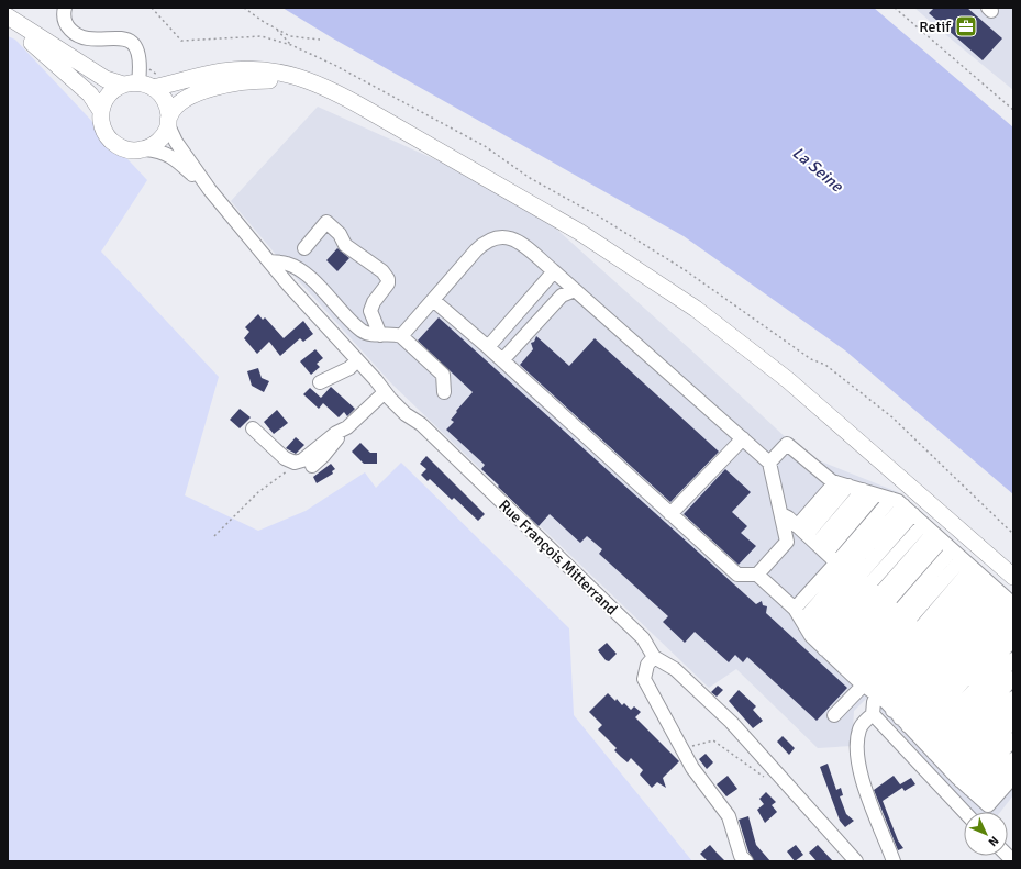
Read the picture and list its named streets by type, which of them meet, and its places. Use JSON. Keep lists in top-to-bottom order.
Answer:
{
  "streets": {
    "street": ["Rue François Mitterrand"]
  },
  "water": ["La Seine"],
  "places": {
    "office": ["Retif"]
  },
  "north": "bottom right"
}
